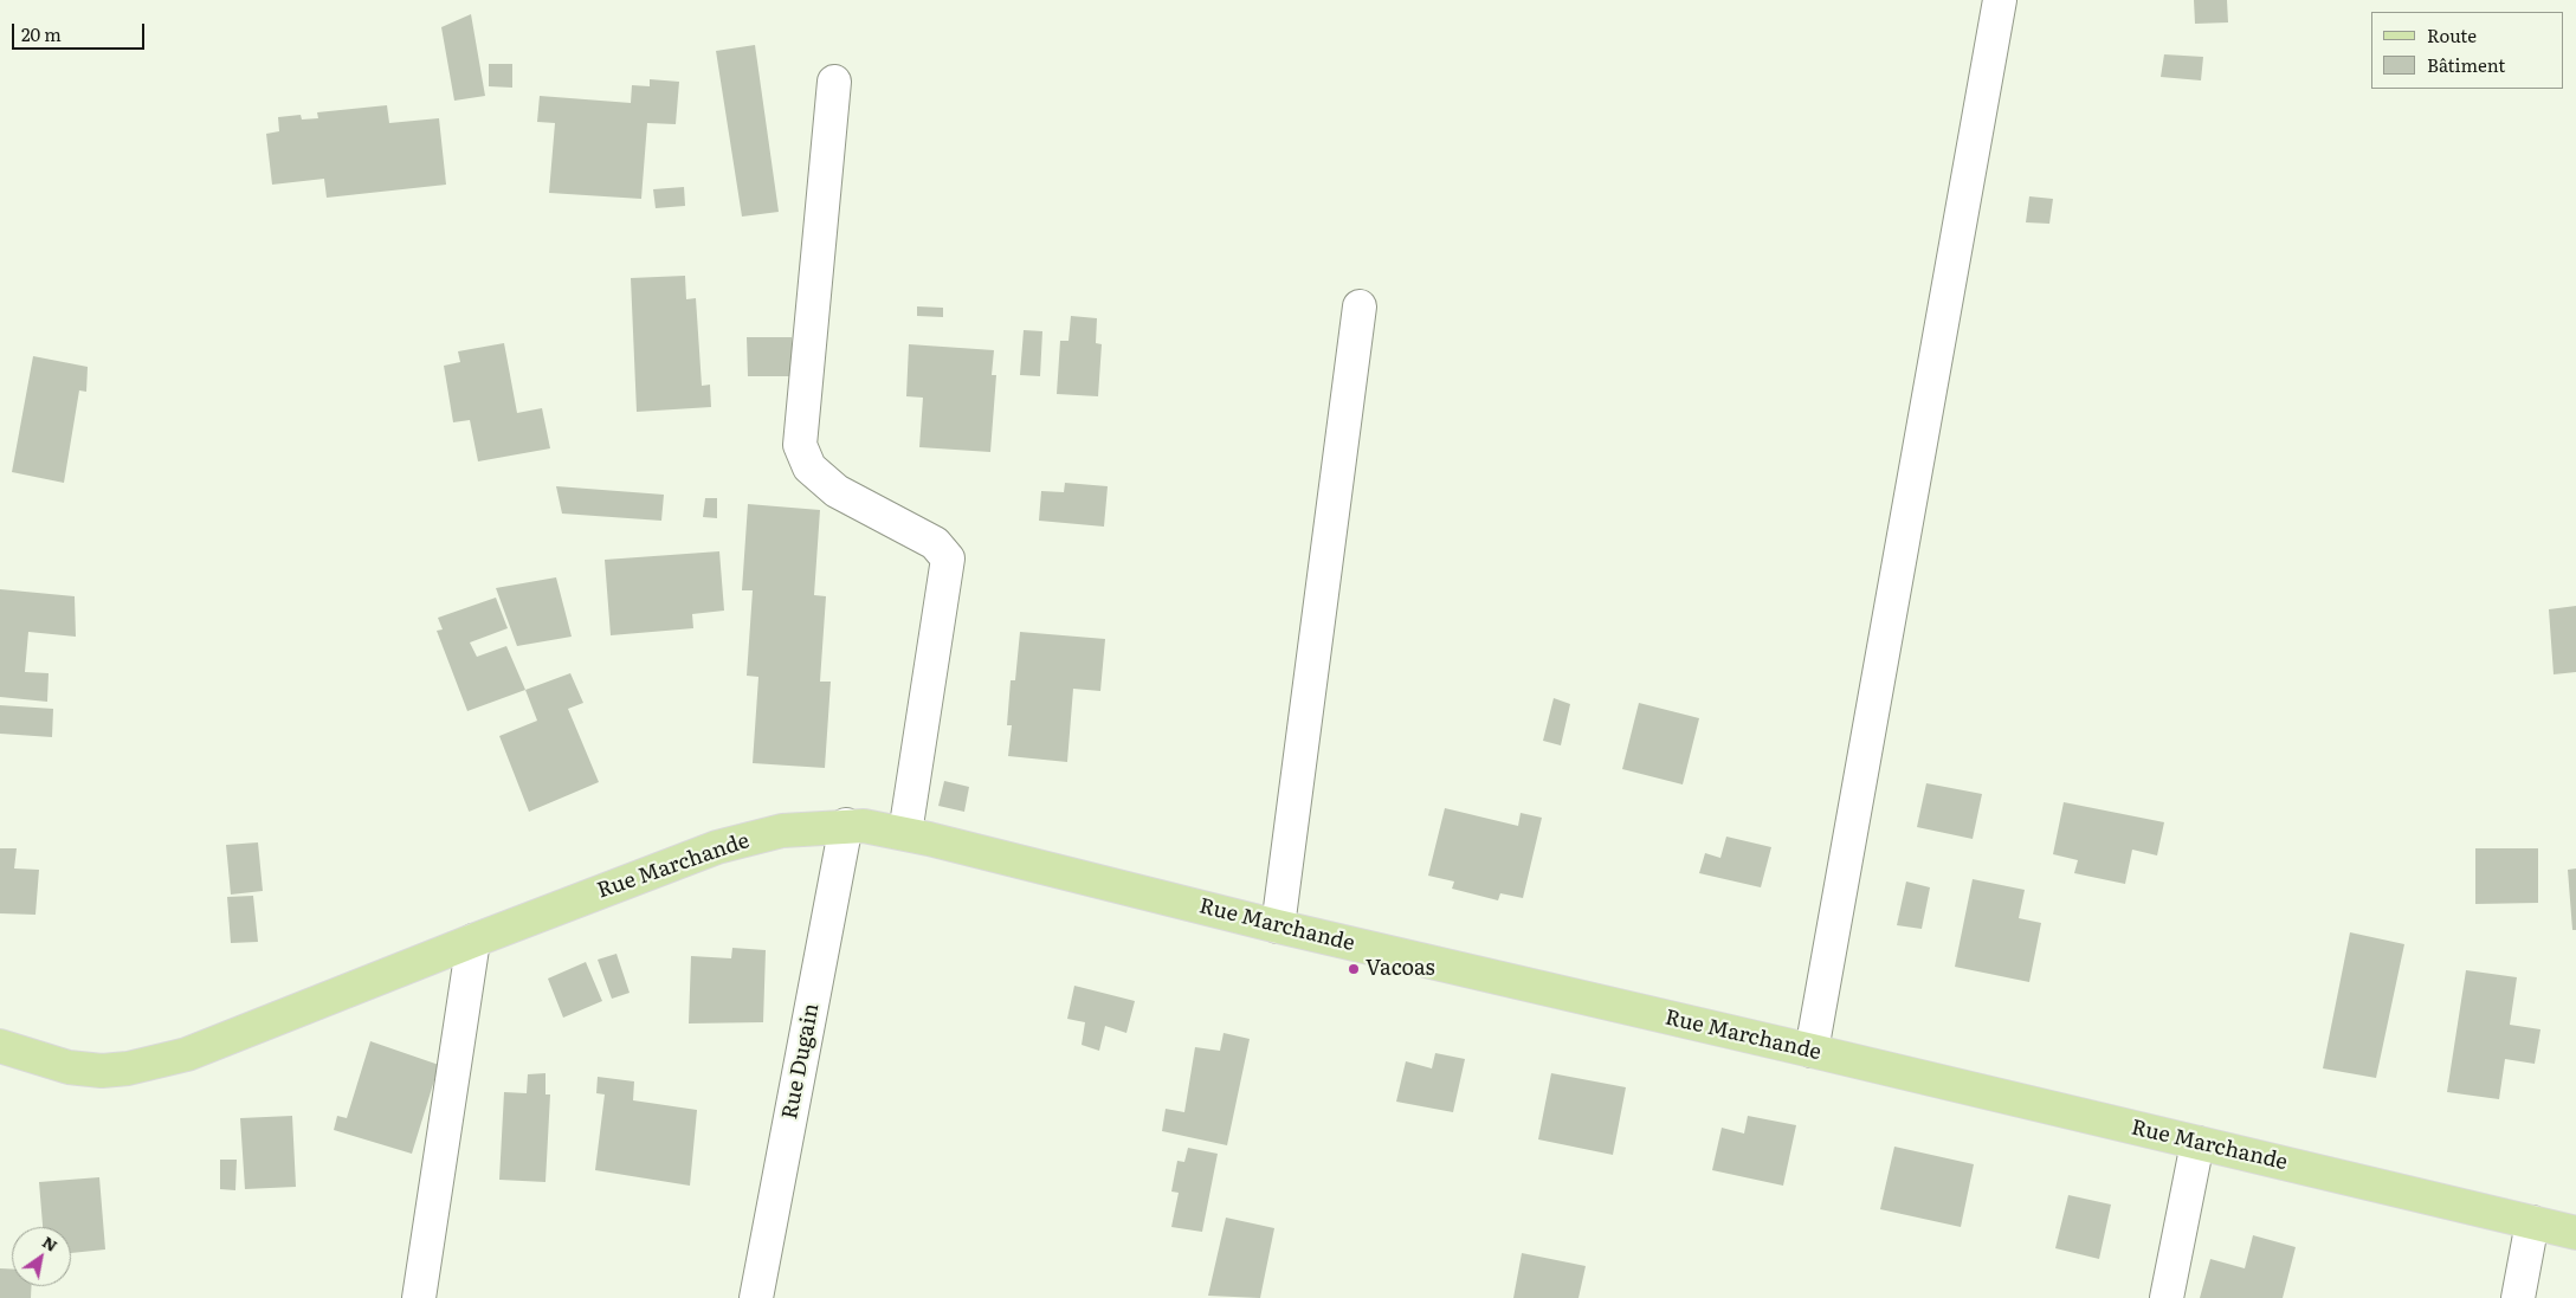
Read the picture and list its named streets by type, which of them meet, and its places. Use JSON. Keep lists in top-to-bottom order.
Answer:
{
  "streets": {
    "main road": ["Rue Marchande"],
    "street": ["Rue Dugain"]
  },
  "crossings": [
    ["Rue Marchande", "Rue Dugain"]
  ],
  "places": ["Vacoas"],
  "legend": ["Route", "Bâtiment"],
  "scale_bar": "20 m",
  "north": "top right"
}
